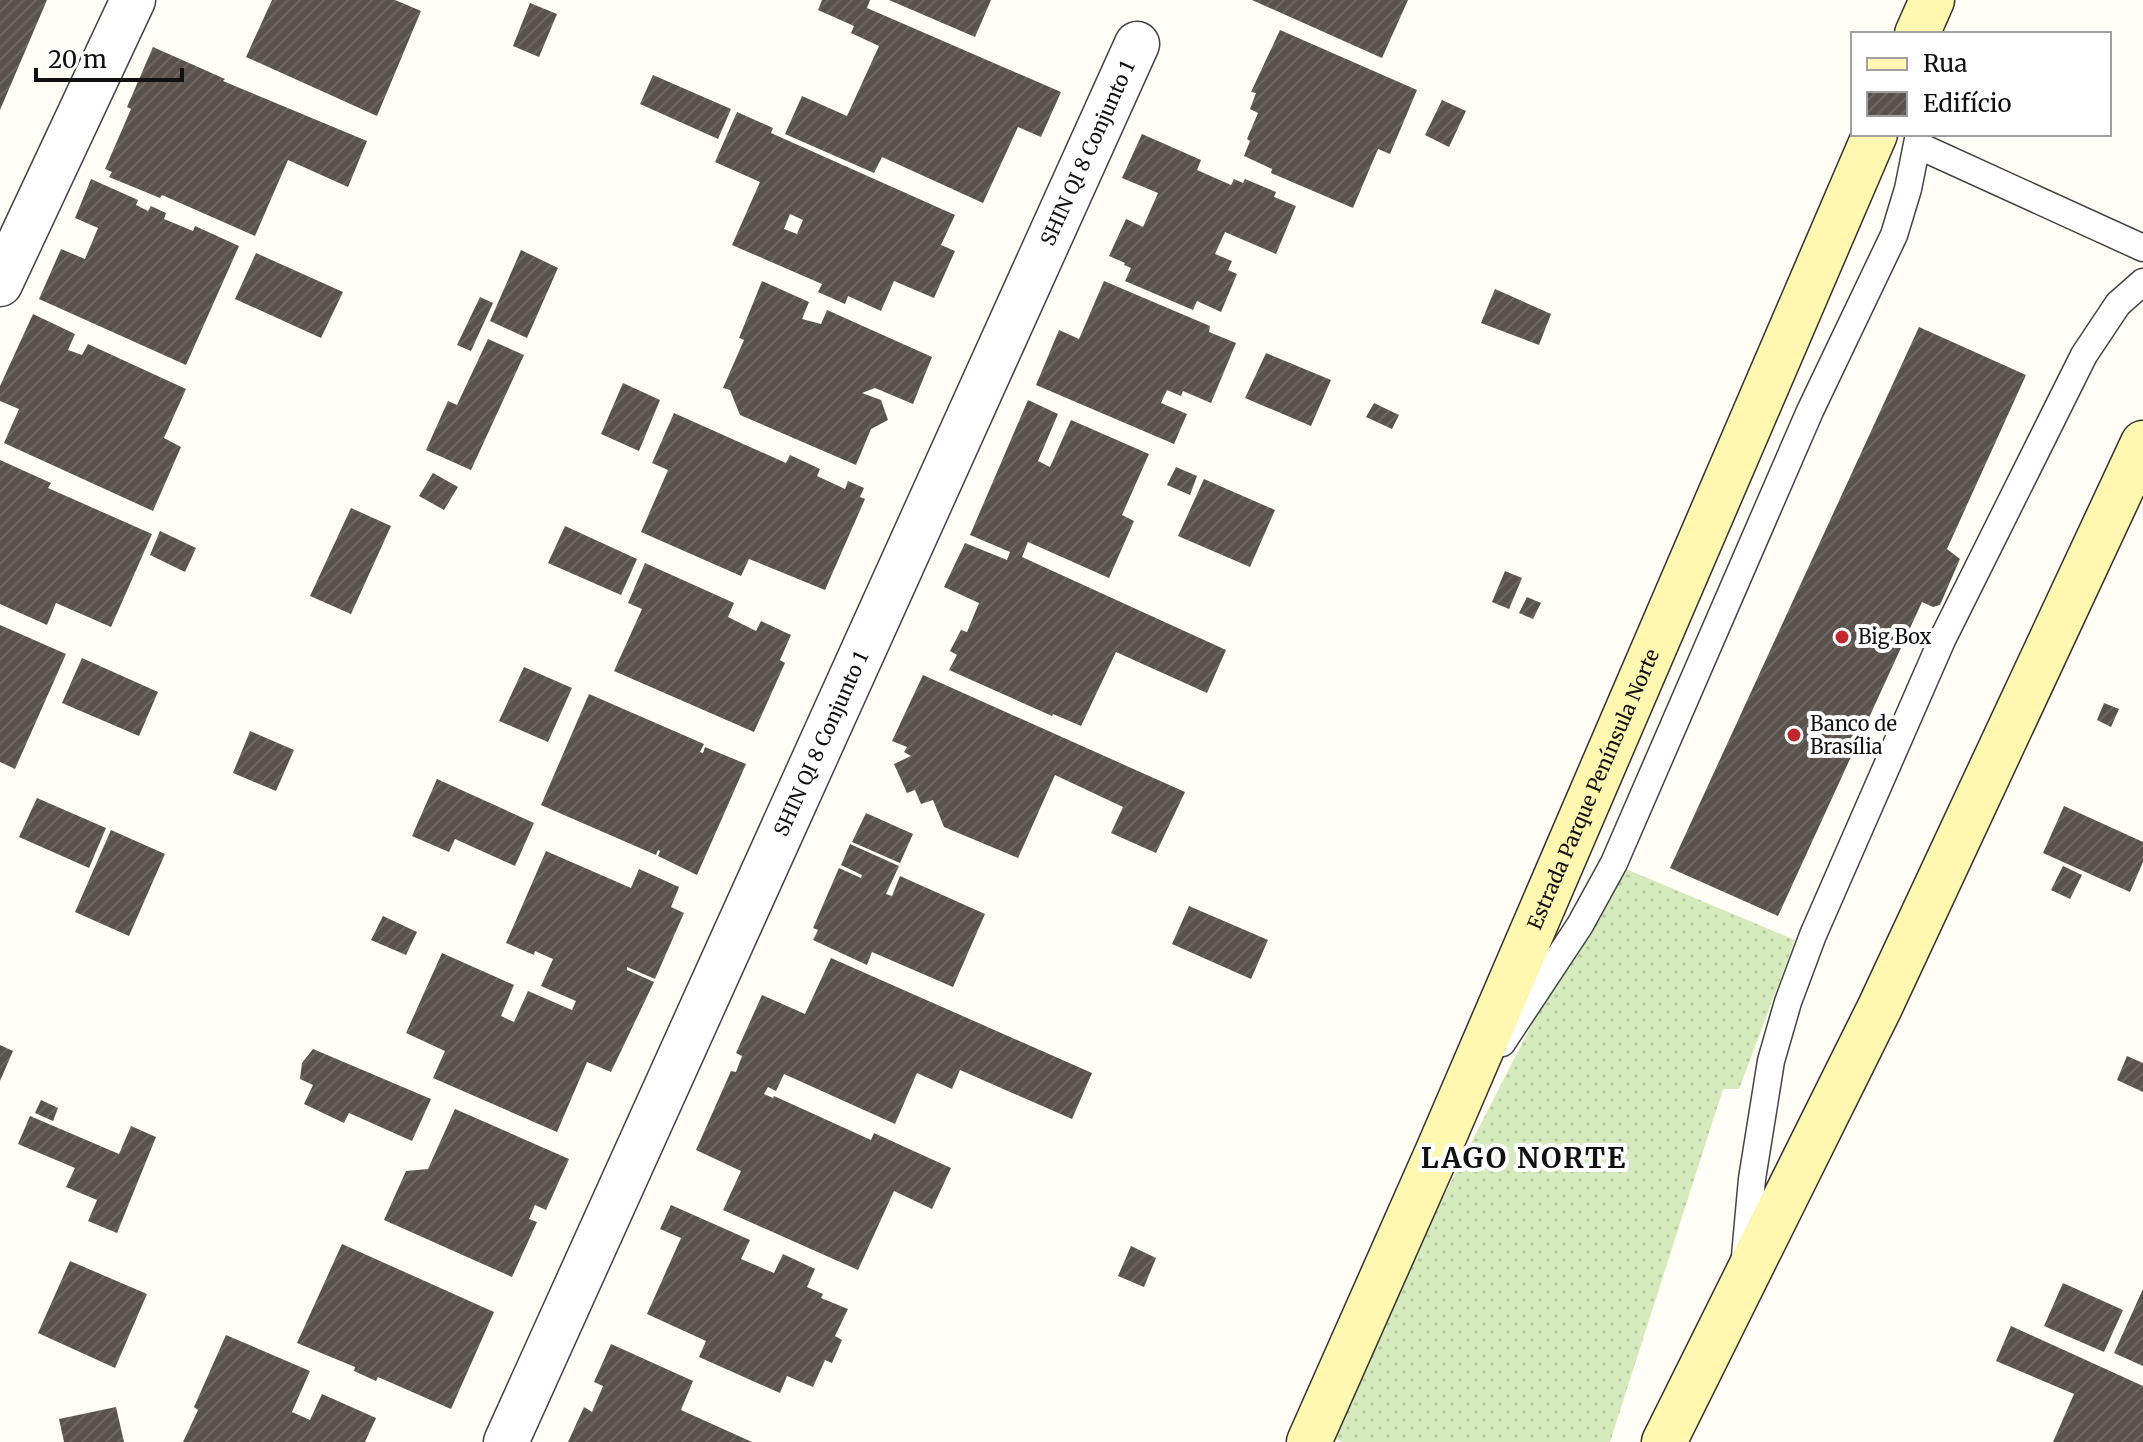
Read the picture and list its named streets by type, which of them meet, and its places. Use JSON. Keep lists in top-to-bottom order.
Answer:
{
  "streets": {
    "main road": ["Estrada Parque Península Norte"],
    "street": ["SHIN QI 8 Conjunto 1"]
  },
  "districts": ["LAGO NORTE"],
  "places": ["Big Box", "Banco de Brasília"],
  "legend": ["Rua", "Edifício"],
  "scale_bar": "20 m"
}
